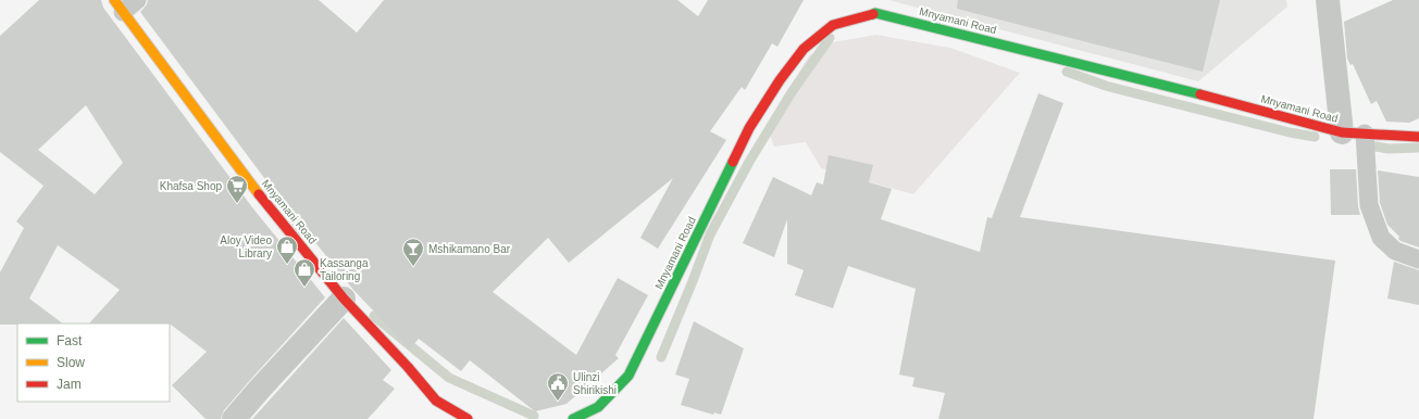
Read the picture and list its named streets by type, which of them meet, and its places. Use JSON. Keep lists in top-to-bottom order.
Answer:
{
  "streets": {
    "street": ["Mnyamani Road"]
  },
  "places": {
    "supermarket": ["Khafsa Shop"],
    "shop": ["Aloy Video Library", "Kassanga Tailoring"],
    "bar": ["Mshikamano Bar"],
    "public building": ["Ulinzi Shirikishi"]
  },
  "legend": ["Fast", "Slow", "Jam"]
}
